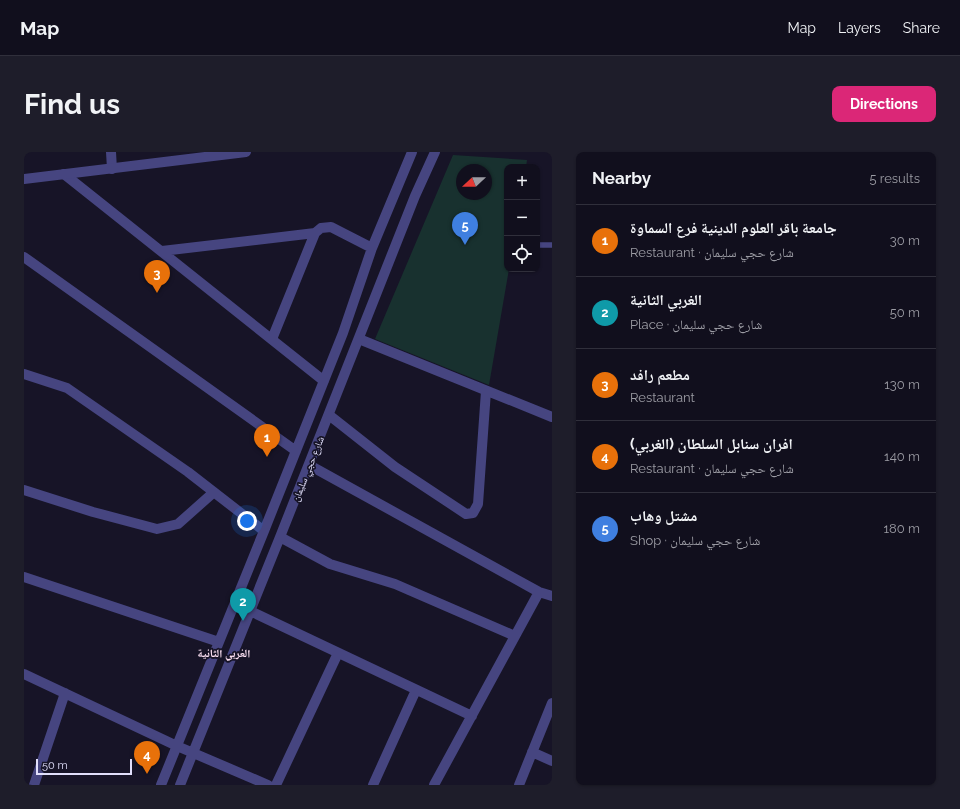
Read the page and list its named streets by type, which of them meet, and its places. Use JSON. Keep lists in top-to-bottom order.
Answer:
{
  "streets": {
    "street": ["شارع حجي سليمان"]
  },
  "districts": ["الغربي الثانية"],
  "scale_bar": "50 m",
  "north": "left",
  "page": {
    "header": "Map",
    "nav": ["Map", "Layers", "Share"],
    "buttons": "Directions",
    "title": "Find us",
    "heading": ["Nearby", "5 results"],
    "map_buttons": ["+", "−"],
    "list": [
      {
        "mark": "1",
        "name": "جامعة باقر العلوم الدينية فرع السماوة",
        "note": "Restaurant · شارع حجي سليمان",
        "value": "30 m"
      },
      {
        "mark": "2",
        "name": "الغربي الثانية",
        "note": "Place · شارع حجي سليمان",
        "value": "50 m"
      },
      {
        "mark": "3",
        "name": "مطعم رافد",
        "note": "Restaurant",
        "value": "130 m"
      },
      {
        "mark": "4",
        "name": "افران سنابل السلطان (الغربي)",
        "note": "Restaurant · شارع حجي سليمان",
        "value": "140 m"
      },
      {
        "mark": "5",
        "name": "مشتل وهاب",
        "note": "Shop · شارع حجي سليمان",
        "value": "180 m"
      }
    ],
    "pins": [
      "5",
      "3",
      "1",
      "2",
      "4"
    ],
    "scale": "50 m"
  }
}
